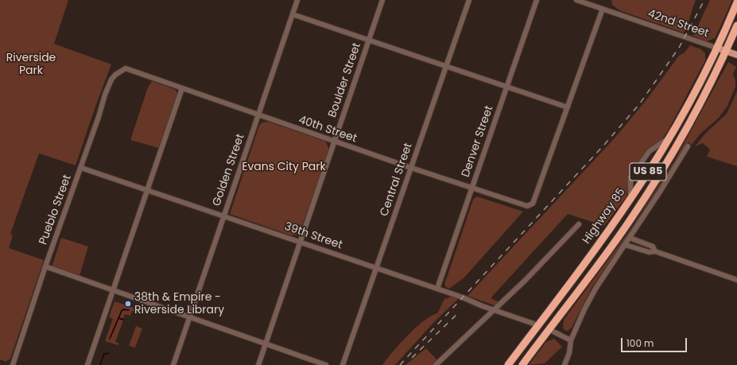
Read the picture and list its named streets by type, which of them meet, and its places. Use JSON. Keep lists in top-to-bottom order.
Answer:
{
  "streets": {
    "highway": ["US 85", "Highway 85"],
    "main road": ["42nd Street"],
    "street": [
      "Boulder Street",
      "40th Street",
      "Denver Street",
      "Golden Street",
      "Central Street",
      "Pueblo Street",
      "39th Street"
    ]
  },
  "crossings": [
    ["42nd Street", "Highway 85"],
    ["Boulder Street", "40th Street"],
    ["Boulder Street", "39th Street"],
    ["40th Street", "Denver Street"],
    ["40th Street", "Golden Street"],
    ["40th Street", "Central Street"],
    ["40th Street", "Pueblo Street"],
    ["Denver Street", "39th Street"],
    ["Golden Street", "39th Street"],
    ["Central Street", "39th Street"],
    ["Pueblo Street", "39th Street"],
    ["Highway 85", "39th Street"]
  ],
  "parks": ["Riverside Park", "Evans City Park"],
  "places": ["38th & Empire - Riverside Library"],
  "scale_bar": "100 m"
}
